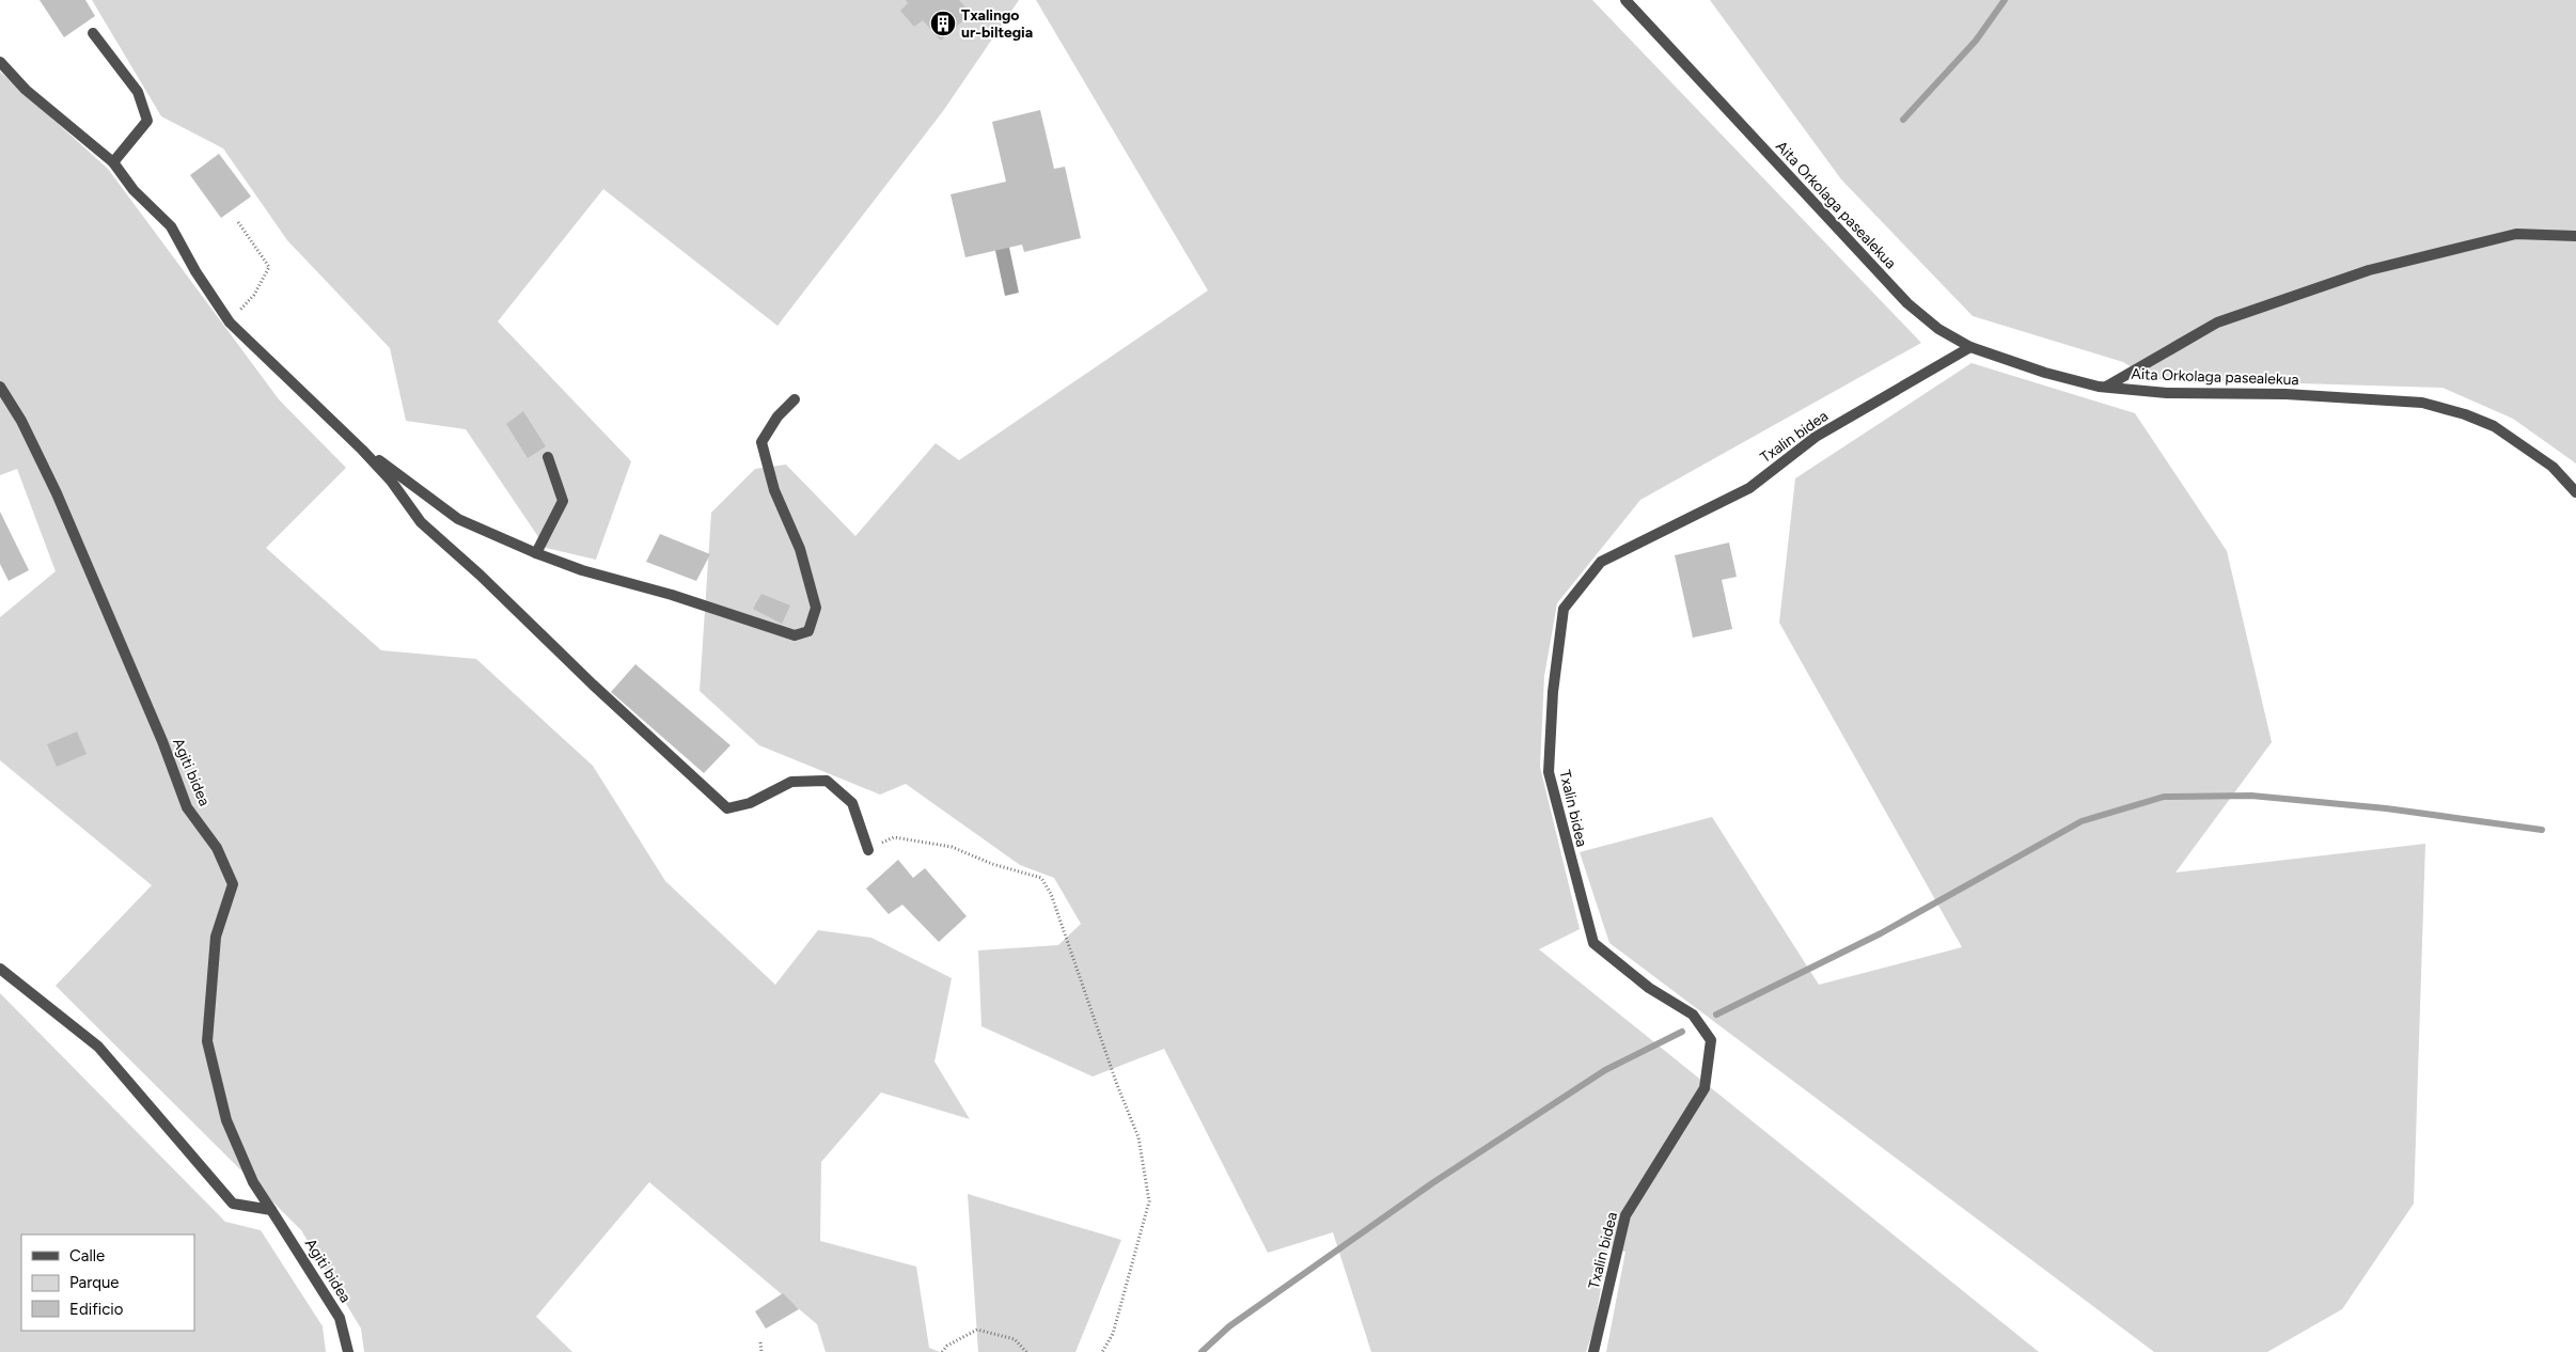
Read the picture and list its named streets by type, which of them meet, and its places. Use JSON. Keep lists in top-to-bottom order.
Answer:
{
  "streets": {
    "street": ["Aita Orkolaga pasealekua", "Txalin bidea", "Agiti bidea"]
  },
  "crossings": [
    ["Aita Orkolaga pasealekua", "Txalin bidea"]
  ],
  "places": {
    "building": ["Txalingo ur-biltegia"]
  },
  "legend": ["Calle", "Parque", "Edificio"]
}
